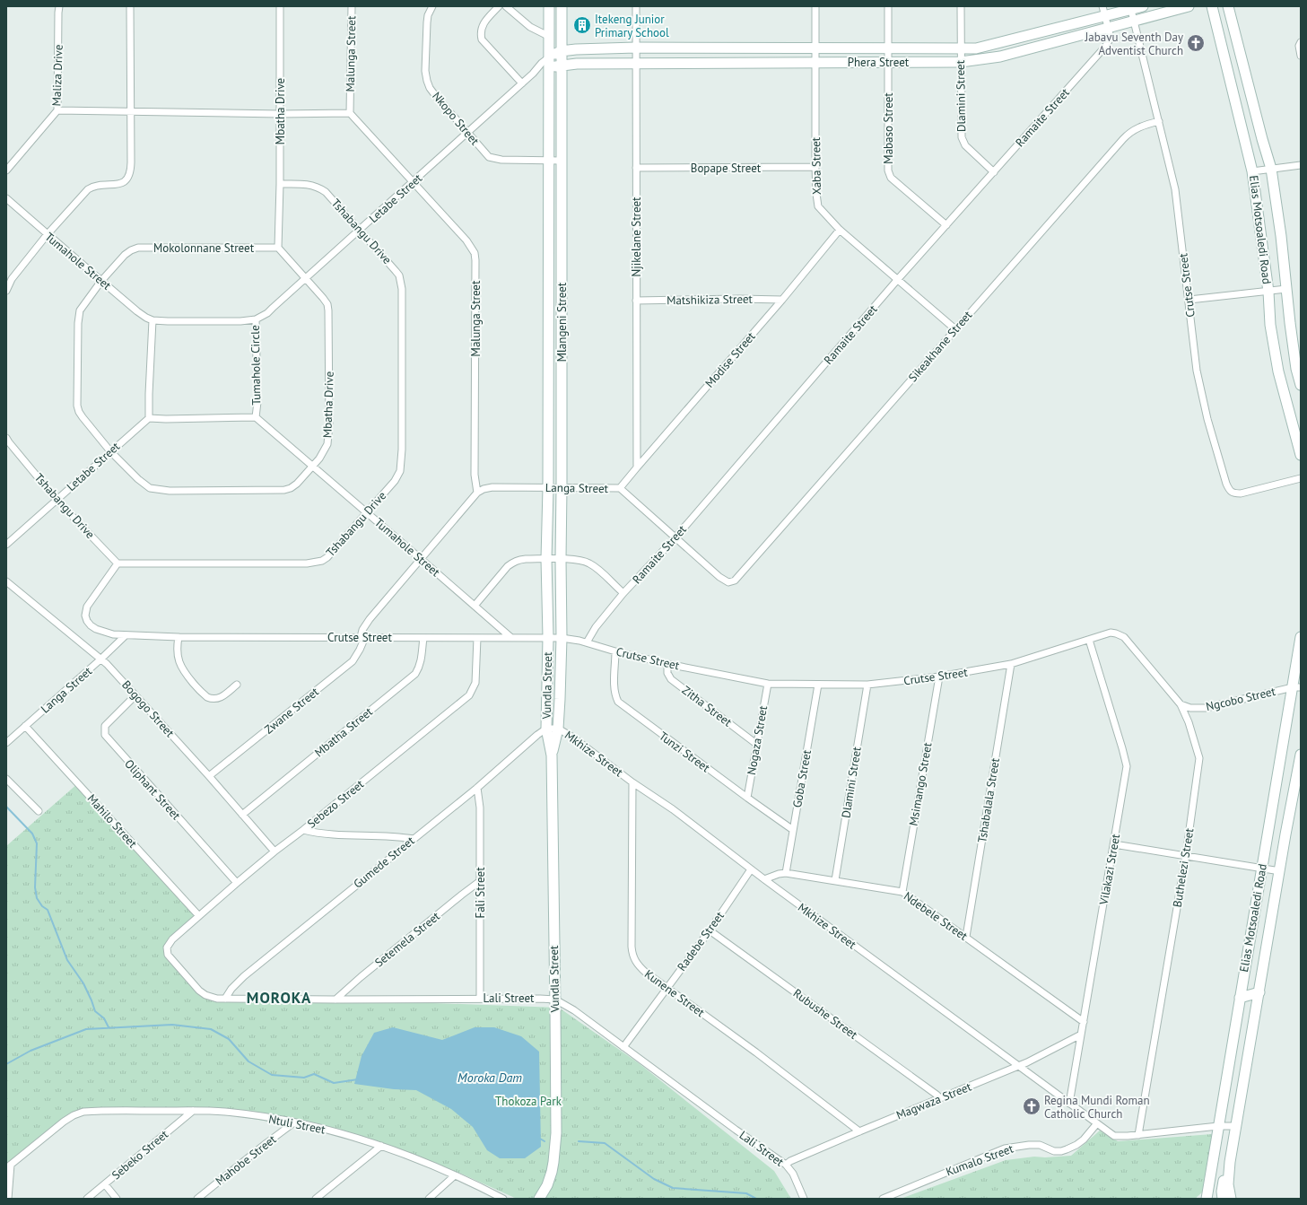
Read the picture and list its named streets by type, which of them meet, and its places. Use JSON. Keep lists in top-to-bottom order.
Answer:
{
  "streets": {
    "street": [
      "Malunga Street",
      "Phera Street",
      "Maliza Drive",
      "Dlamini Street",
      "Mbatha Drive",
      "Ramaite Street",
      "Nkopo Street",
      "Mabaso Street",
      "Xaba Street",
      "Bopape Street",
      "Letabe Street",
      "Elias Motsoaledi Road",
      "Tshabangu Drive",
      "Njikelane Street",
      "Mokolonnane Street",
      "Tumahole Street",
      "Crutse Street",
      "Matshikiza Street",
      "Mlangeni Street",
      "Sikeakhane Street",
      "Modise Street",
      "Tumahole Circle",
      "Langa Street",
      "Vundla Street",
      "Ngcobo Street",
      "Zitha Street",
      "Bogogo Street",
      "Zwane Street",
      "Mbatha Street",
      "Nogaza Street",
      "Tunzi Street",
      "Mkhize Street",
      "Goba Street",
      "Msimango Street",
      "Oliphant Street",
      "Tshabalala Street",
      "Sebezo Street",
      "Mahilo Street",
      "Gumede Street",
      "Buthelezi Street",
      "Vilakazi Street",
      "Fali Street",
      "Ndebele Street",
      "Setemela Street",
      "Radebe Street",
      "Kunene Street",
      "Lali Street",
      "Rubushe Street",
      "Magwaza Street",
      "Ntuli Street",
      "Sebeko Street",
      "Mahobe Street",
      "Kumalo Street"
    ]
  },
  "crossings": [
    ["Malunga Street", "Letabe Street"],
    ["Malunga Street", "Langa Street"],
    ["Phera Street", "Dlamini Street"],
    ["Phera Street", "Ramaite Street"],
    ["Phera Street", "Mabaso Street"],
    ["Phera Street", "Xaba Street"],
    ["Phera Street", "Letabe Street"],
    ["Phera Street", "Njikelane Street"],
    ["Phera Street", "Crutse Street"],
    ["Phera Street", "Mlangeni Street"],
    ["Dlamini Street", "Ramaite Street"],
    ["Dlamini Street", "Crutse Street"],
    ["Dlamini Street", "Ndebele Street"],
    ["Mbatha Drive", "Letabe Street"],
    ["Mbatha Drive", "Tshabangu Drive"],
    ["Mbatha Drive", "Mokolonnane Street"],
    ["Mbatha Drive", "Tumahole Street"],
    ["Ramaite Street", "Mabaso Street"],
    ["Ramaite Street", "Xaba Street"],
    ["Ramaite Street", "Crutse Street"],
    ["Ramaite Street", "Langa Street"],
    ["Nkopo Street", "Letabe Street"],
    ["Nkopo Street", "Mlangeni Street"],
    ["Xaba Street", "Bopape Street"],
    ["Xaba Street", "Sikeakhane Street"],
    ["Xaba Street", "Modise Street"],
    ["Bopape Street", "Njikelane Street"],
    ["Letabe Street", "Tshabangu Drive"],
    ["Letabe Street", "Mlangeni Street"],
    ["Letabe Street", "Tumahole Circle"],
    ["Elias Motsoaledi Road", "Ngcobo Street"],
    ["Tshabangu Drive", "Tumahole Street"],
    ["Tshabangu Drive", "Crutse Street"],
    ["Njikelane Street", "Matshikiza Street"],
    ["Njikelane Street", "Modise Street"],
    ["Tumahole Street", "Crutse Street"],
    ["Tumahole Street", "Tumahole Circle"],
    ["Crutse Street", "Mlangeni Street"],
    ["Crutse Street", "Sikeakhane Street"],
    ["Crutse Street", "Langa Street"],
    ["Crutse Street", "Vundla Street"],
    ["Crutse Street", "Zitha Street"],
    ["Crutse Street", "Zwane Street"],
    ["Crutse Street", "Mbatha Street"],
    ["Crutse Street", "Nogaza Street"],
    ["Crutse Street", "Tunzi Street"],
    ["Crutse Street", "Goba Street"],
    ["Crutse Street", "Msimango Street"],
    ["Crutse Street", "Tshabalala Street"],
    ["Crutse Street", "Sebezo Street"],
    ["Crutse Street", "Buthelezi Street"],
    ["Crutse Street", "Vilakazi Street"],
    ["Matshikiza Street", "Modise Street"],
    ["Mlangeni Street", "Langa Street"],
    ["Mlangeni Street", "Vundla Street"],
    ["Sikeakhane Street", "Langa Street"],
    ["Modise Street", "Langa Street"],
    ["Langa Street", "Bogogo Street"],
    ["Langa Street", "Mahilo Street"],
    ["Vundla Street", "Mkhize Street"],
    ["Vundla Street", "Gumede Street"],
    ["Vundla Street", "Lali Street"],
    ["Ngcobo Street", "Buthelezi Street"],
    ["Zitha Street", "Nogaza Street"],
    ["Bogogo Street", "Zwane Street"],
    ["Bogogo Street", "Mbatha Street"],
    ["Bogogo Street", "Oliphant Street"],
    ["Bogogo Street", "Sebezo Street"],
    ["Nogaza Street", "Tunzi Street"],
    ["Tunzi Street", "Goba Street"],
    ["Mkhize Street", "Vilakazi Street"],
    ["Mkhize Street", "Ndebele Street"],
    ["Mkhize Street", "Radebe Street"],
    ["Mkhize Street", "Kunene Street"],
    ["Mkhize Street", "Magwaza Street"],
    ["Mkhize Street", "Kumalo Street"],
    ["Goba Street", "Ndebele Street"],
    ["Msimango Street", "Ndebele Street"],
    ["Oliphant Street", "Sebezo Street"],
    ["Tshabalala Street", "Ndebele Street"],
    ["Sebezo Street", "Mahilo Street"],
    ["Sebezo Street", "Lali Street"],
    ["Gumede Street", "Fali Street"],
    ["Gumede Street", "Lali Street"],
    ["Vilakazi Street", "Ndebele Street"],
    ["Vilakazi Street", "Magwaza Street"],
    ["Fali Street", "Setemela Street"],
    ["Fali Street", "Lali Street"],
    ["Setemela Street", "Lali Street"],
    ["Radebe Street", "Kunene Street"],
    ["Radebe Street", "Lali Street"],
    ["Radebe Street", "Rubushe Street"],
    ["Kunene Street", "Magwaza Street"],
    ["Lali Street", "Magwaza Street"],
    ["Rubushe Street", "Magwaza Street"],
    ["Ntuli Street", "Sebeko Street"],
    ["Ntuli Street", "Mahobe Street"]
  ],
  "districts": ["MOROKA"],
  "water": ["Moroka Dam"],
  "parks": ["Thokoza Park"],
  "places": {
    "building": ["Itekeng Junior Primary School"],
    "church": ["Jabavu Seventh Day Adventist Church", "Regina Mundi Roman Catholic Church"]
  }
}
